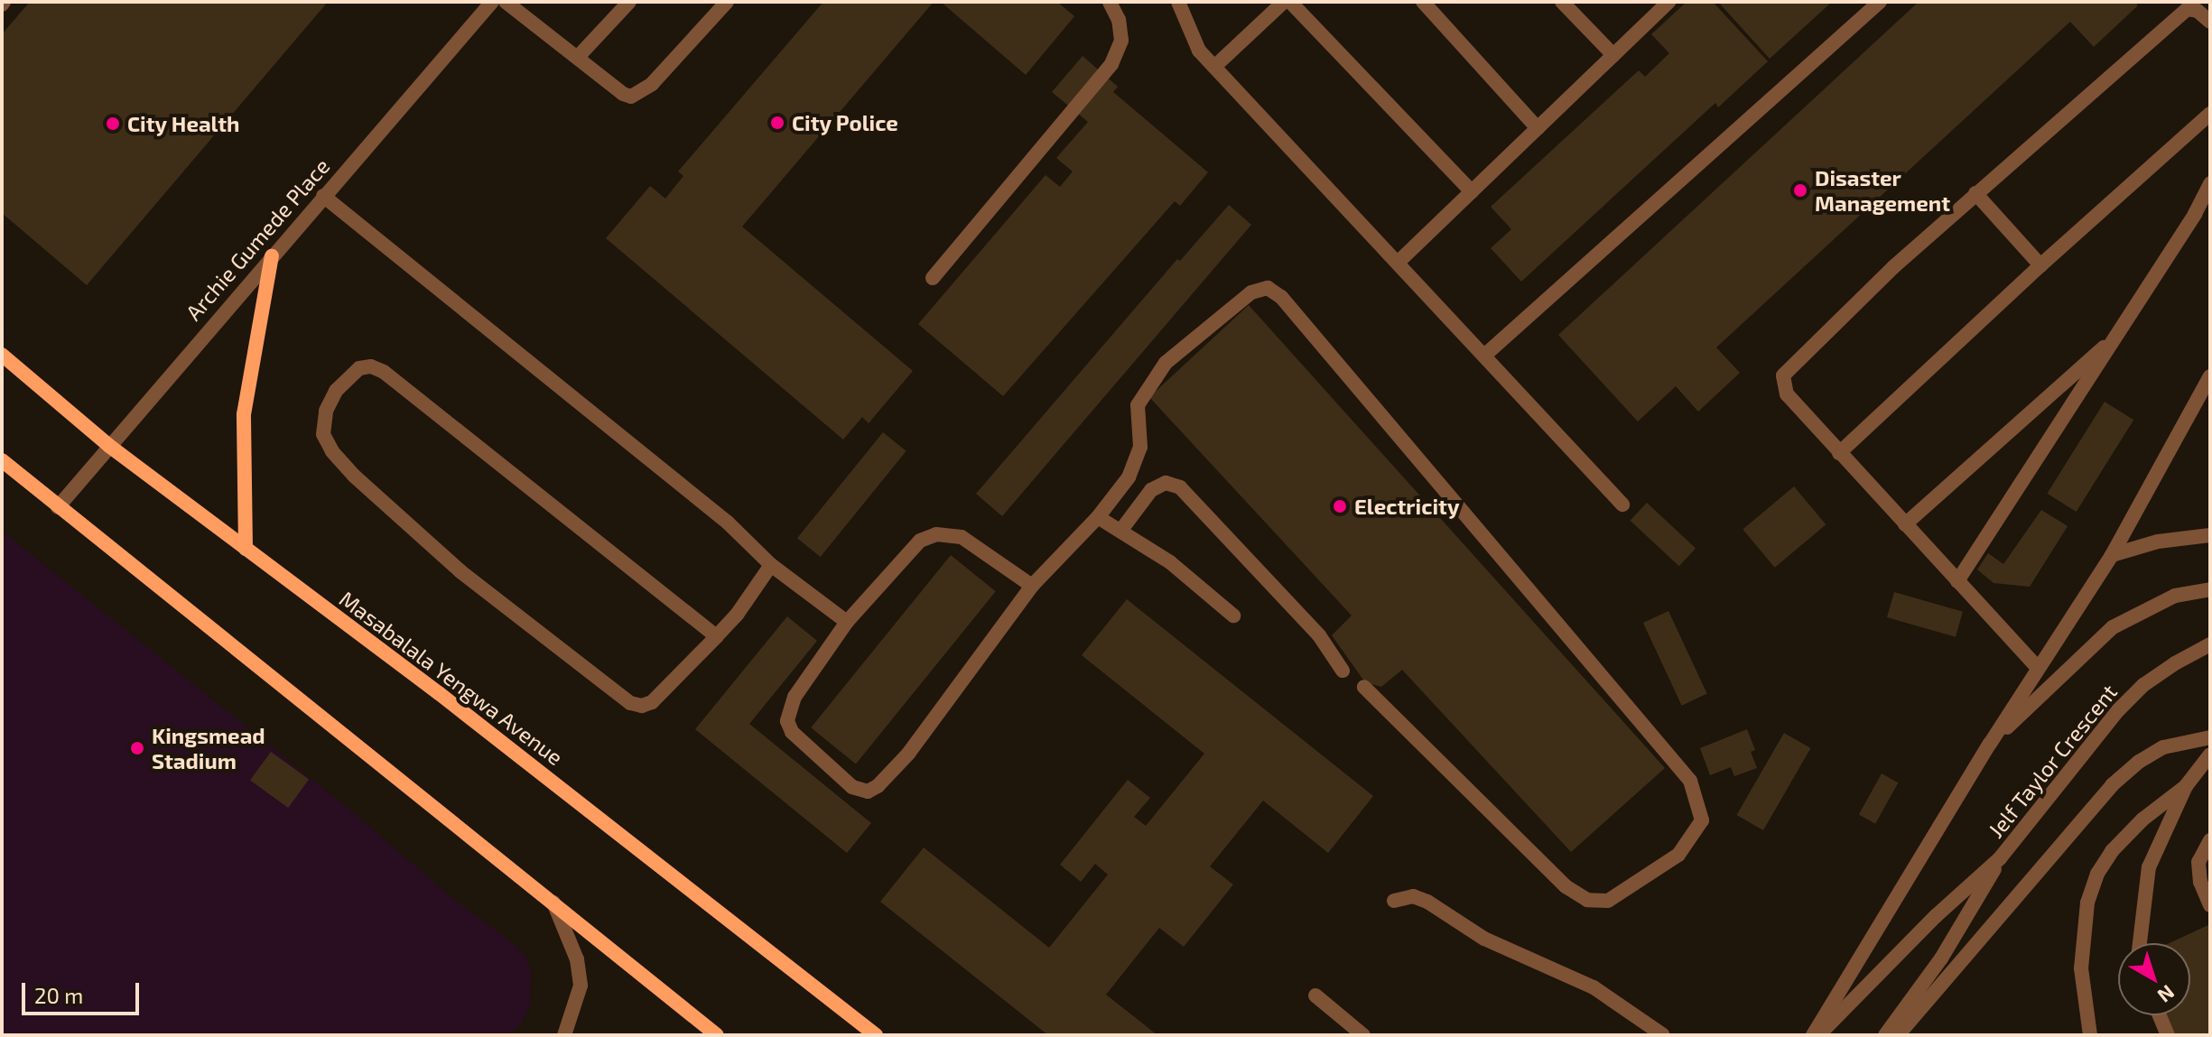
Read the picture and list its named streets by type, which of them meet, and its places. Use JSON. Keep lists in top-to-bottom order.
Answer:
{
  "streets": {
    "main road": ["Masabalala Yengwa Avenue"],
    "street": ["Archie Gumede Place", "Jelf Taylor Crescent"]
  },
  "crossings": [
    ["Archie Gumede Place", "Masabalala Yengwa Avenue"]
  ],
  "places": [
    "City Police",
    "City Health",
    "Disaster Management",
    "Electricity",
    "Kingsmead Stadium"
  ],
  "scale_bar": "20 m",
  "north": "bottom right"
}
